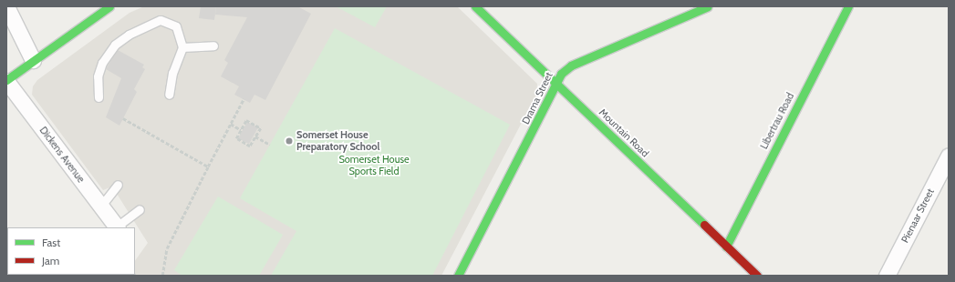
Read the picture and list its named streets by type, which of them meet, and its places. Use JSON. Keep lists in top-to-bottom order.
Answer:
{
  "streets": {
    "street": [
      "Drama Street",
      "Libertrau Road",
      "Mountain Road",
      "Dickens Avenue",
      "Pienaar Street"
    ]
  },
  "crossings": [
    ["Drama Street", "Mountain Road"],
    ["Libertrau Road", "Mountain Road"]
  ],
  "parks": ["Somerset House Sports Field"],
  "places": ["Somerset House Preparatory School"],
  "legend": ["Fast", "Jam"]
}
